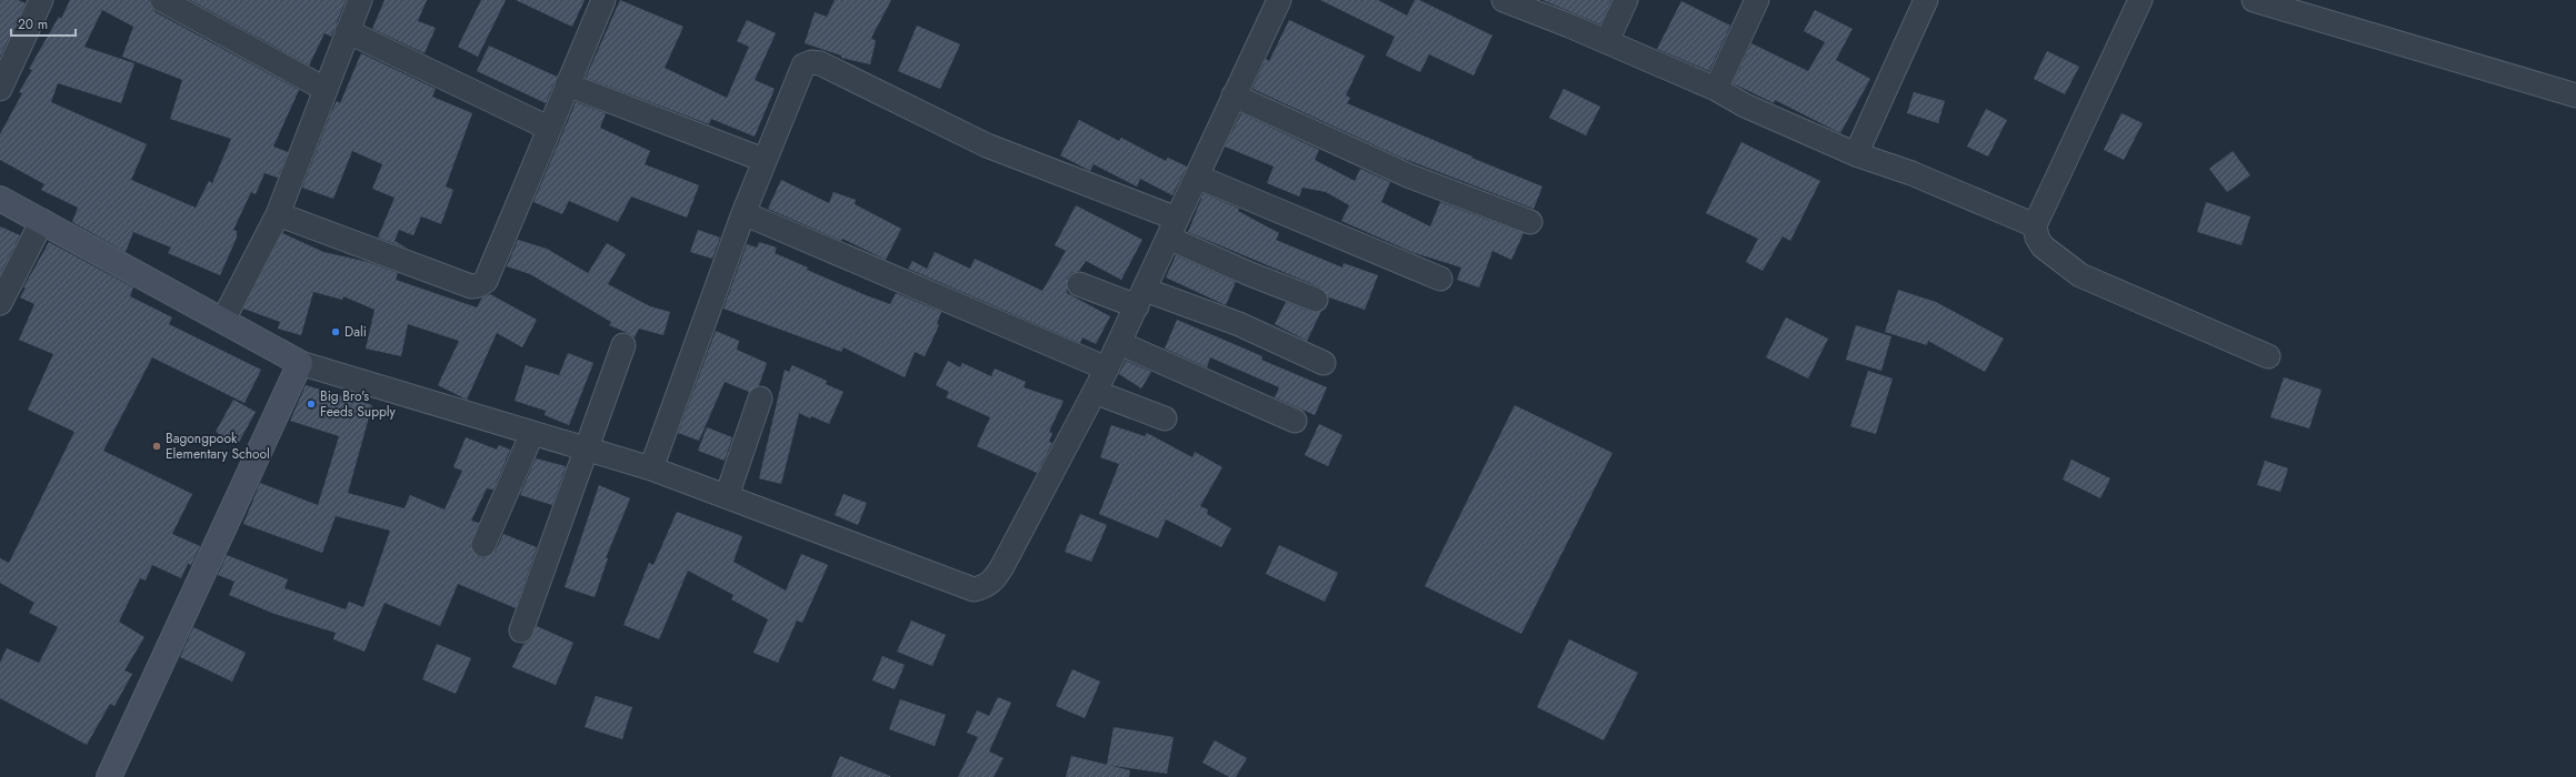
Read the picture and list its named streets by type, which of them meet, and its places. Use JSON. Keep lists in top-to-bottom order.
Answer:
{
  "places": ["Dali", "Big Bro's Feeds Supply", "Bagongpook Elementary School"],
  "scale_bar": "20 m"
}
